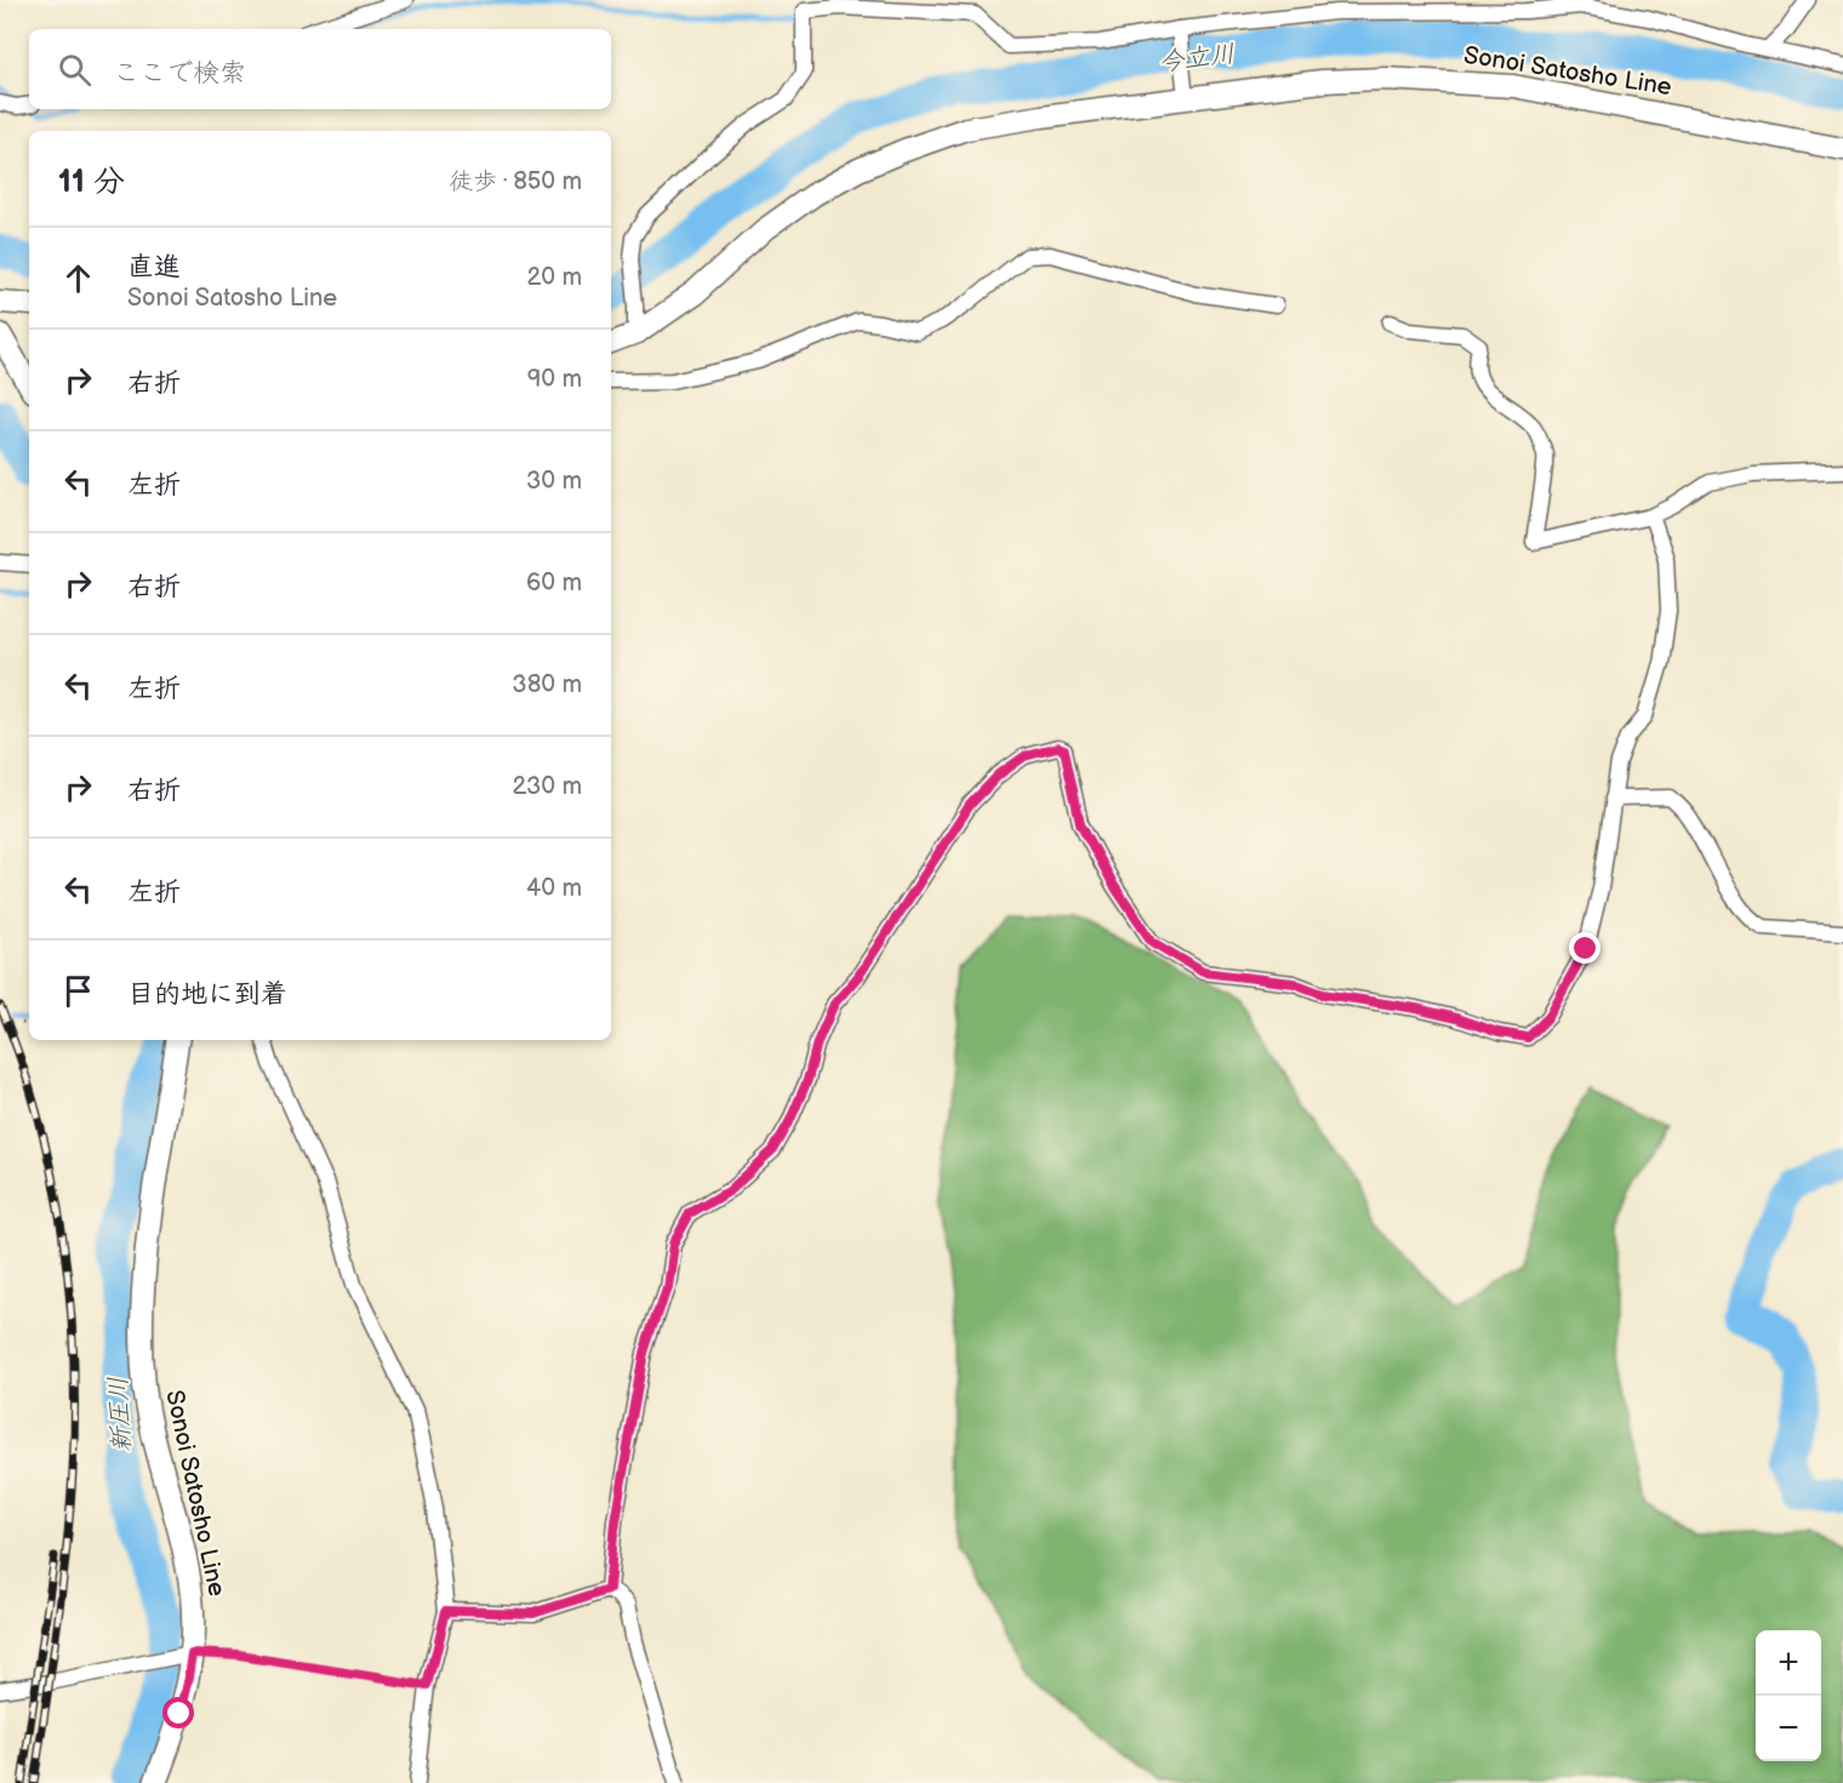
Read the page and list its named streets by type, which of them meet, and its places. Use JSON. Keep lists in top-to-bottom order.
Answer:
{
  "streets": {
    "main road": ["Sonoi Satosho Line"]
  },
  "water": ["今立川", "新圧川"],
  "page": {
    "search": "ここで検索",
    "heading": ["11 分", "徒歩 · 850 m"],
    "list": [
      ["直進", "Sonoi Satosho Line", "20 m"],
      ["右折", "90 m"],
      ["左折", "30 m"],
      ["右折", "60 m"],
      ["左折", "380 m"],
      ["右折", "230 m"],
      ["左折", "40 m"],
      "目的地に到着"
    ],
    "map_buttons": ["+", "−"]
  }
}
